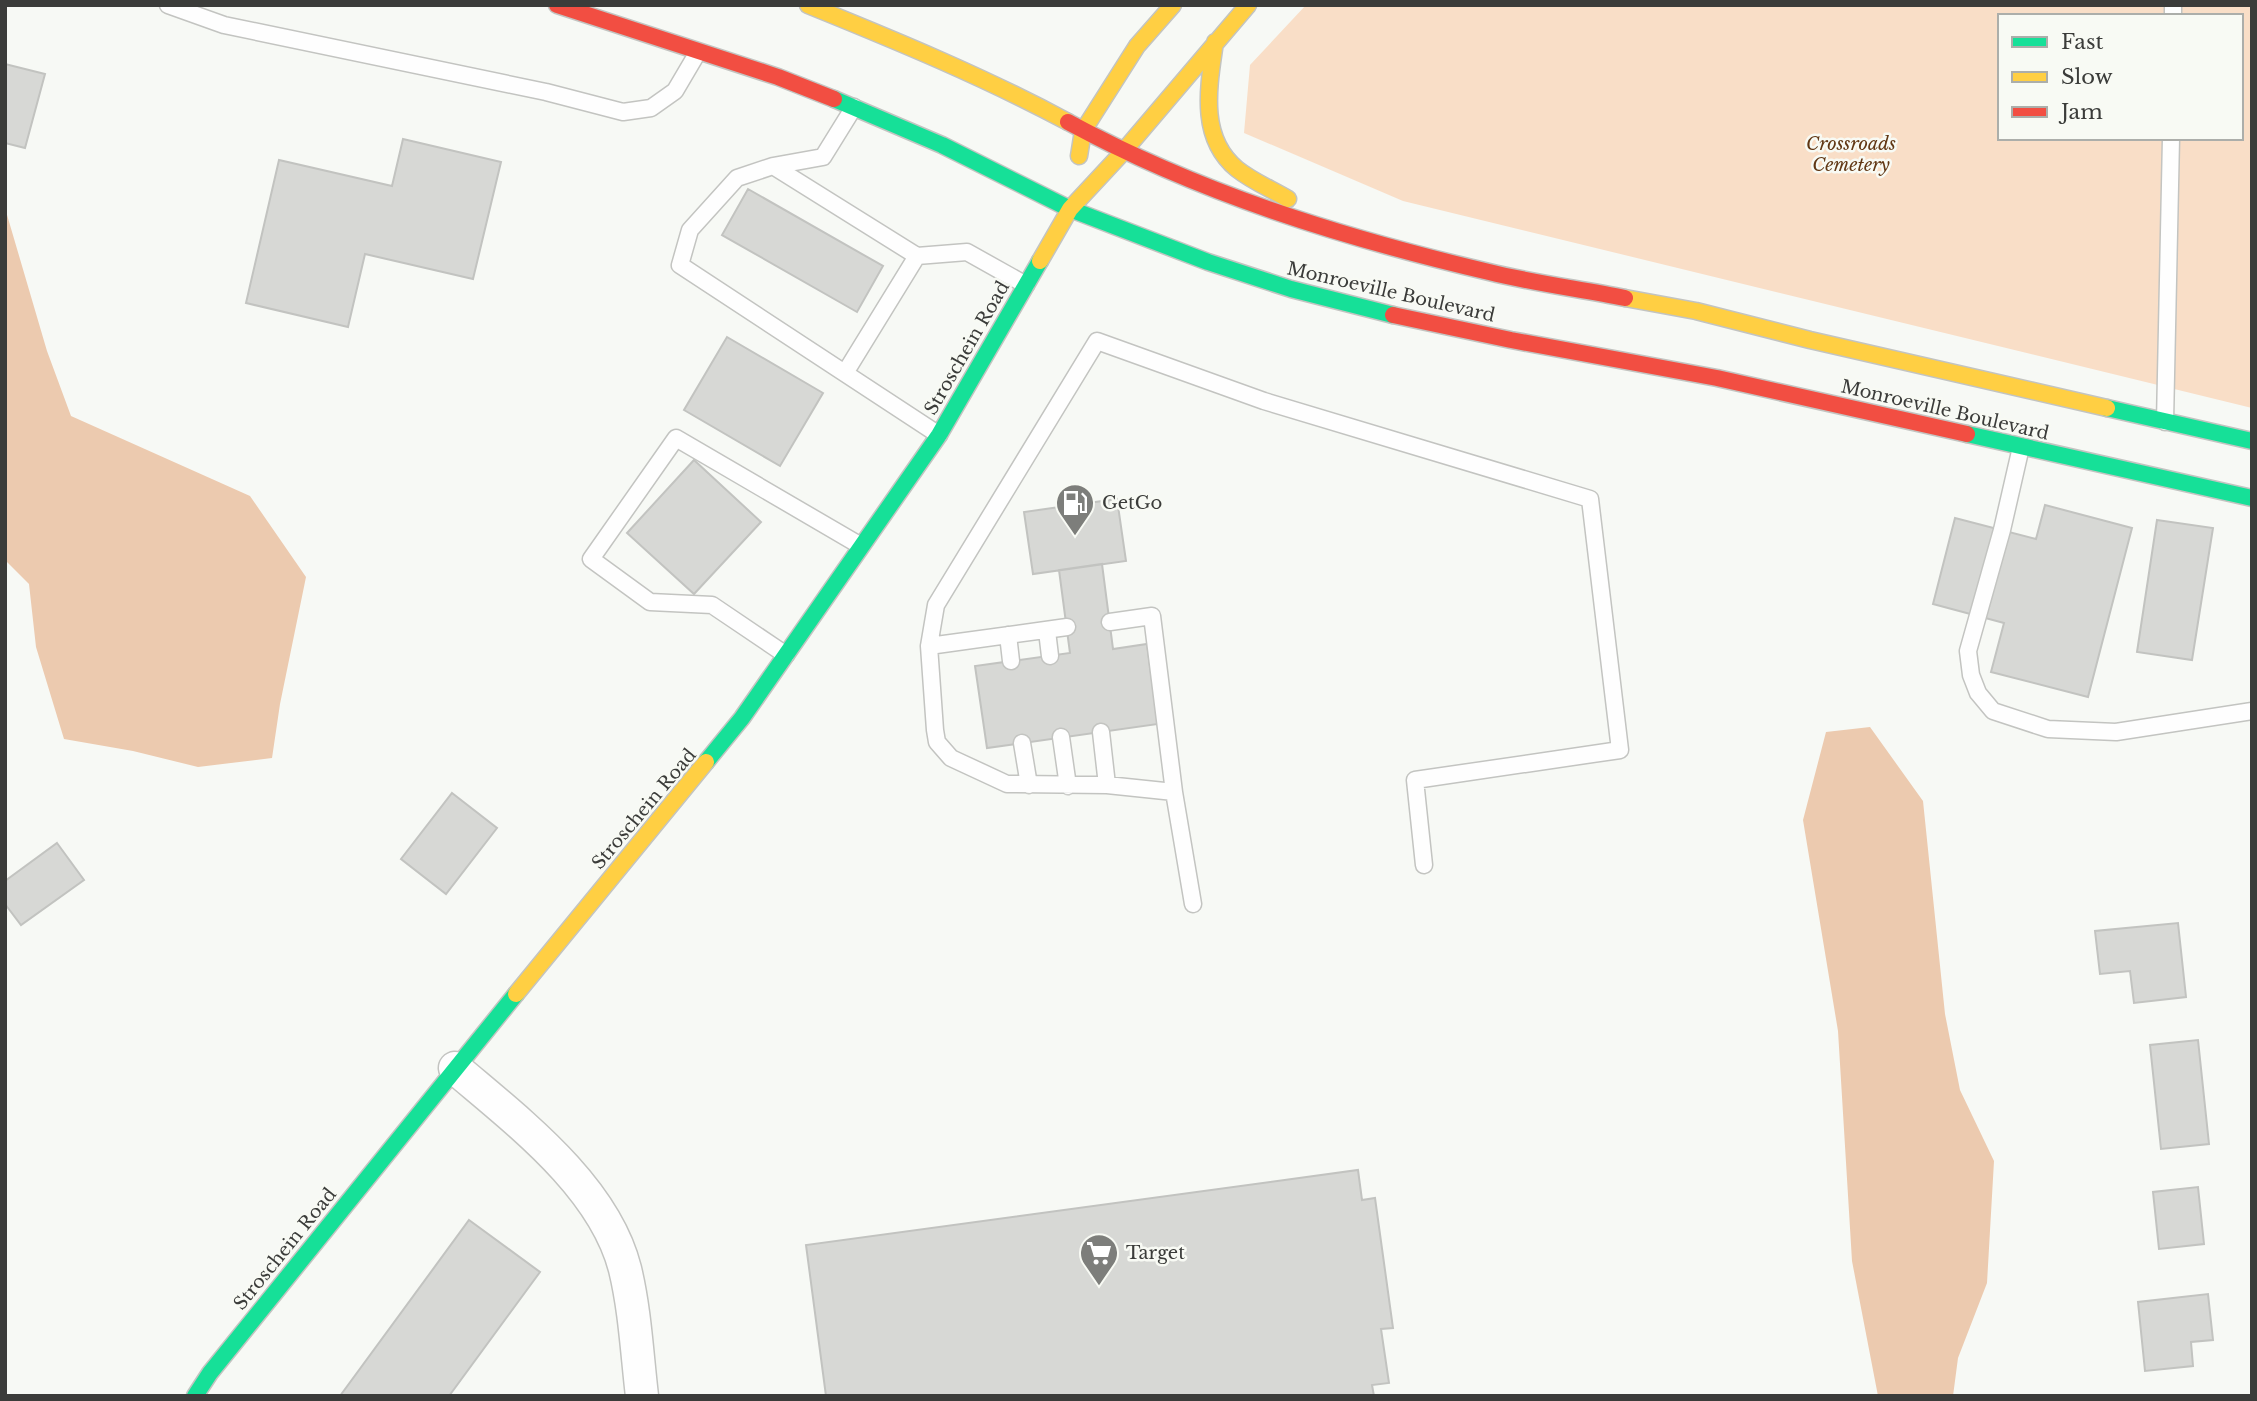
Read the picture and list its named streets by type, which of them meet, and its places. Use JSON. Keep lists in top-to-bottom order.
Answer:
{
  "streets": {
    "main road": ["Monroeville Boulevard", "Stroschein Road"]
  },
  "crossings": [
    ["Monroeville Boulevard", "Stroschein Road"]
  ],
  "parks": ["Crossroads Cemetery"],
  "places": {
    "fuel station": ["GetGo"],
    "supermarket": ["Target"]
  },
  "legend": ["Fast", "Slow", "Jam"]
}
